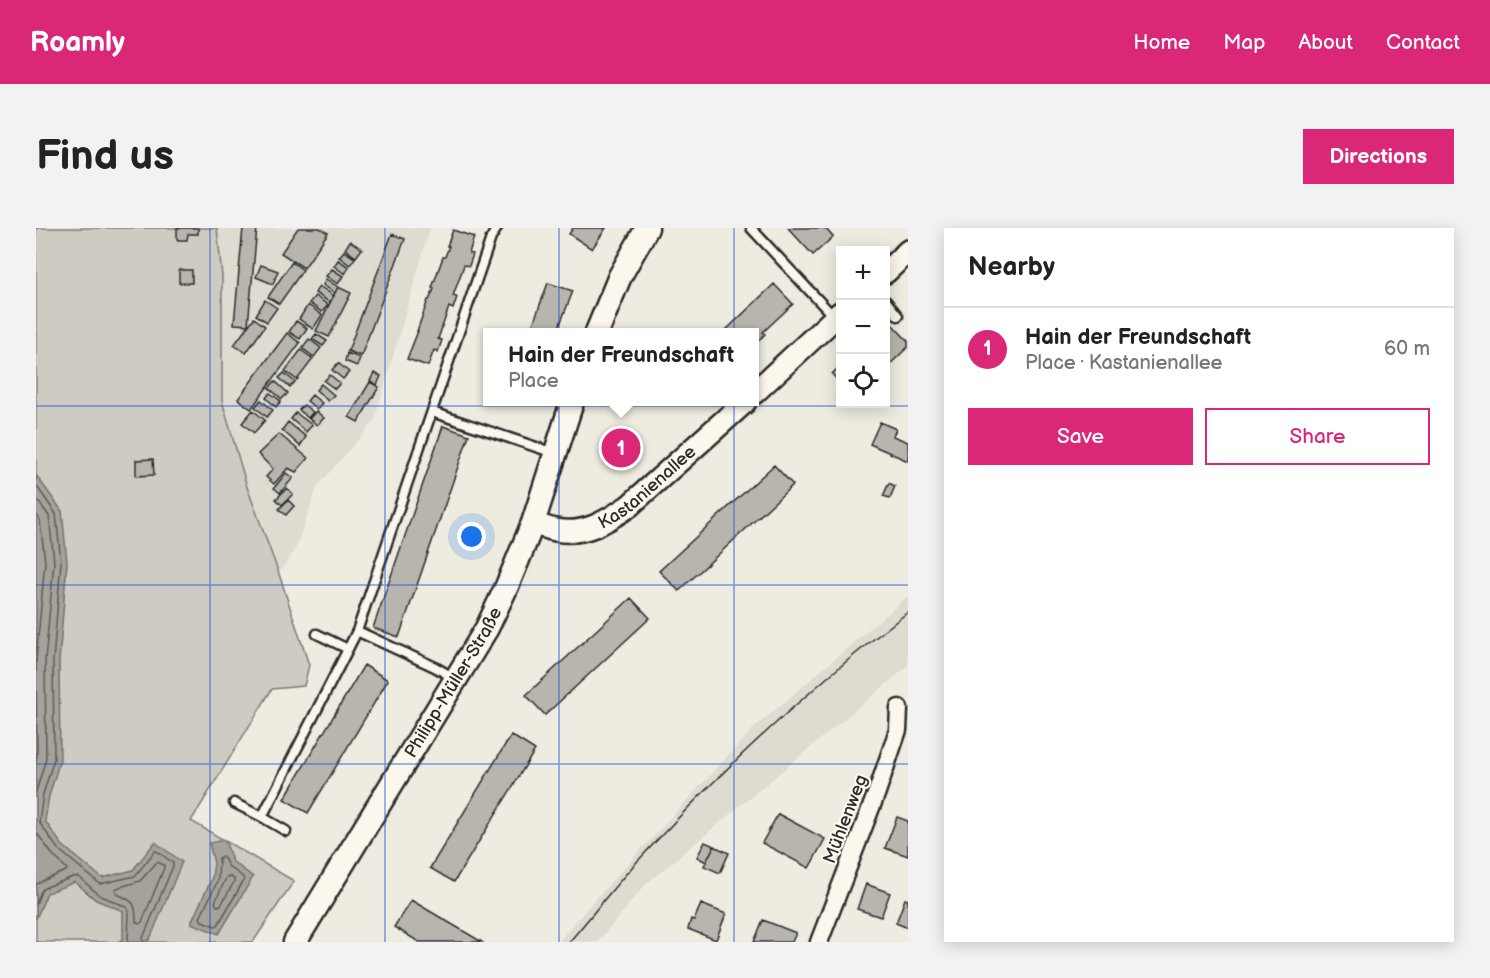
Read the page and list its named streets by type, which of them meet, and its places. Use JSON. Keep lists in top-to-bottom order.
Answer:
{
  "streets": {
    "main road": ["Philipp-Müller-Straße"],
    "street": ["Kastanienallee", "Mühlenweg"]
  },
  "crossings": [
    ["Kastanienallee", "Philipp-Müller-Straße"]
  ],
  "page": {
    "header": "Roamly",
    "nav": [
      "Home",
      "Map",
      "About",
      "Contact"
    ],
    "buttons": [
      "Directions",
      ["Save", "Share"]
    ],
    "title": "Find us",
    "heading": "Nearby",
    "map_buttons": ["+", "−"],
    "list": [
      {
        "mark": "1",
        "name": "Hain der Freundschaft",
        "note": "Place · Kastanienallee",
        "value": "60 m"
      }
    ],
    "popup": ["Hain der Freundschaft", "Place"],
    "pins": "1"
  }
}
